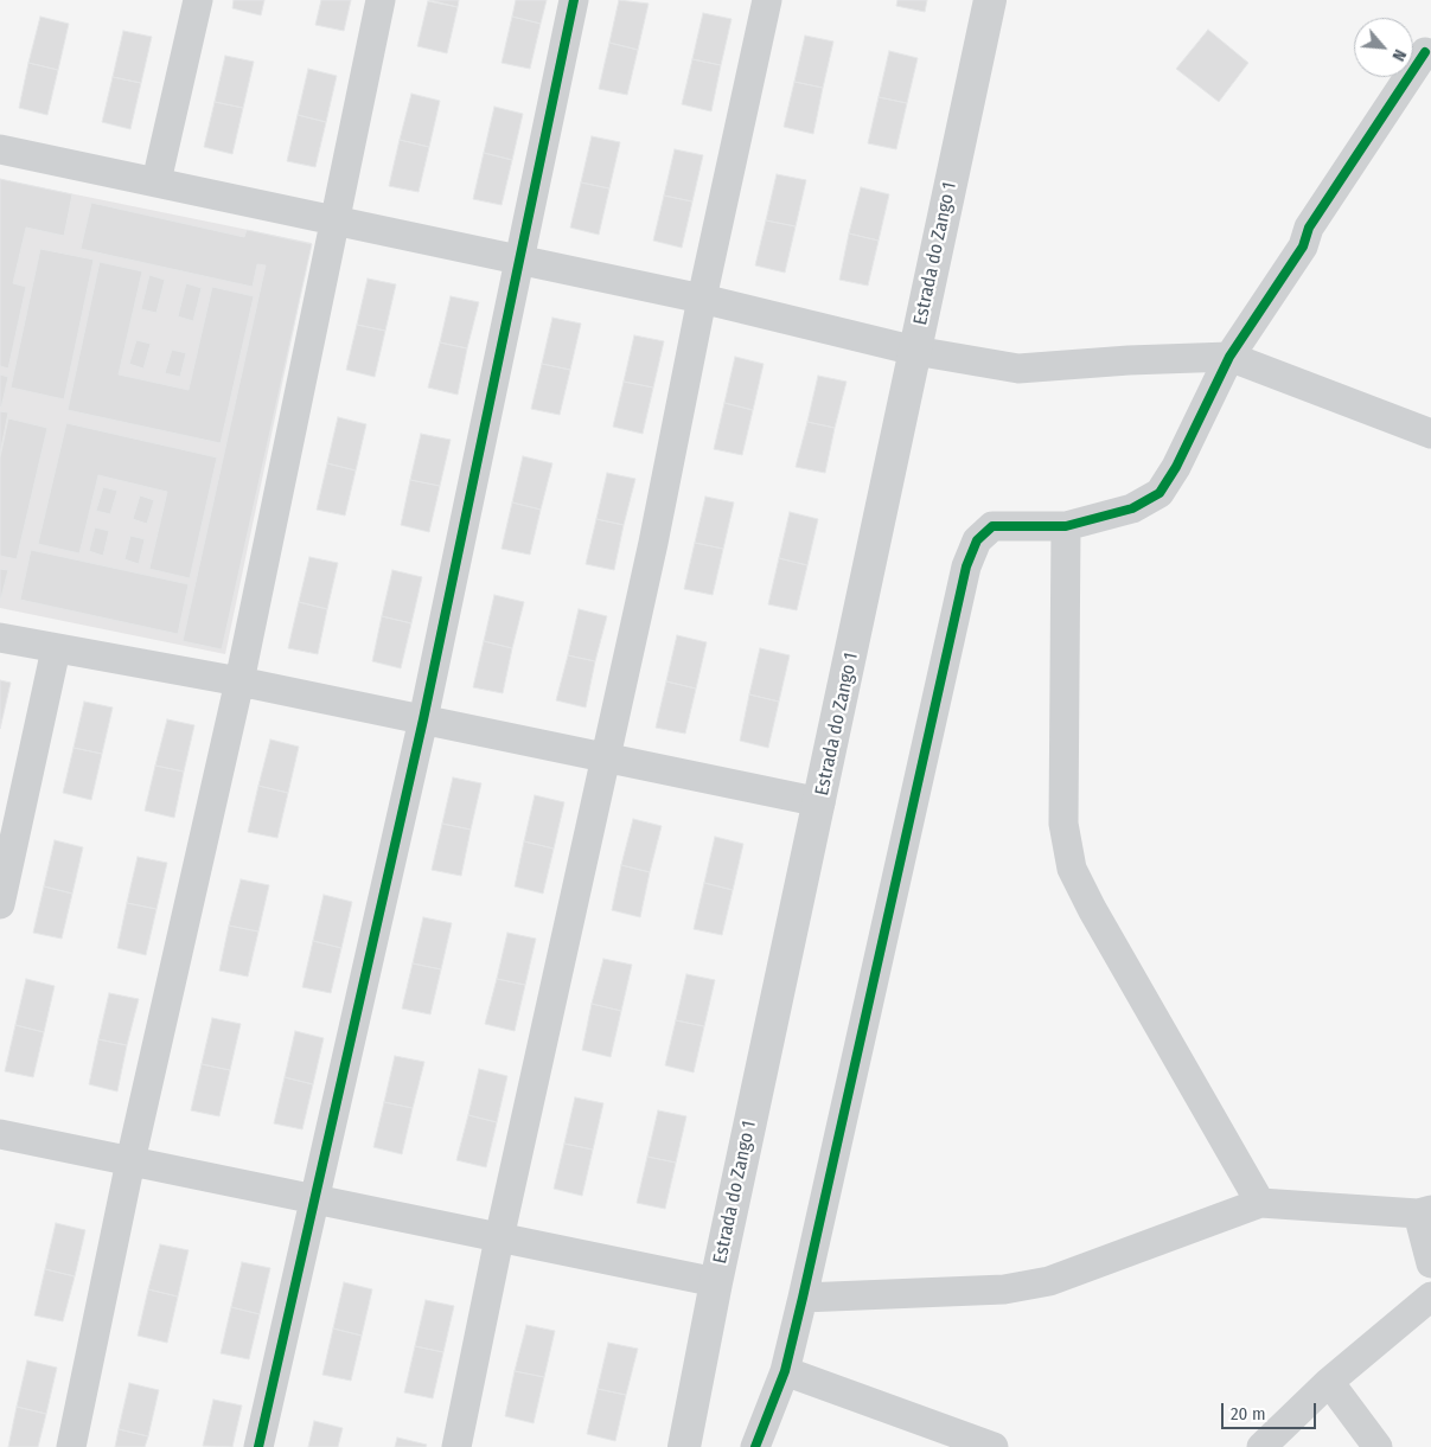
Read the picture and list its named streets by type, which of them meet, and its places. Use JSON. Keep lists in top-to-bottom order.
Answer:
{
  "streets": {
    "street": ["Estrada do Zango 1"]
  },
  "scale_bar": "20 m",
  "north": "bottom right"
}
